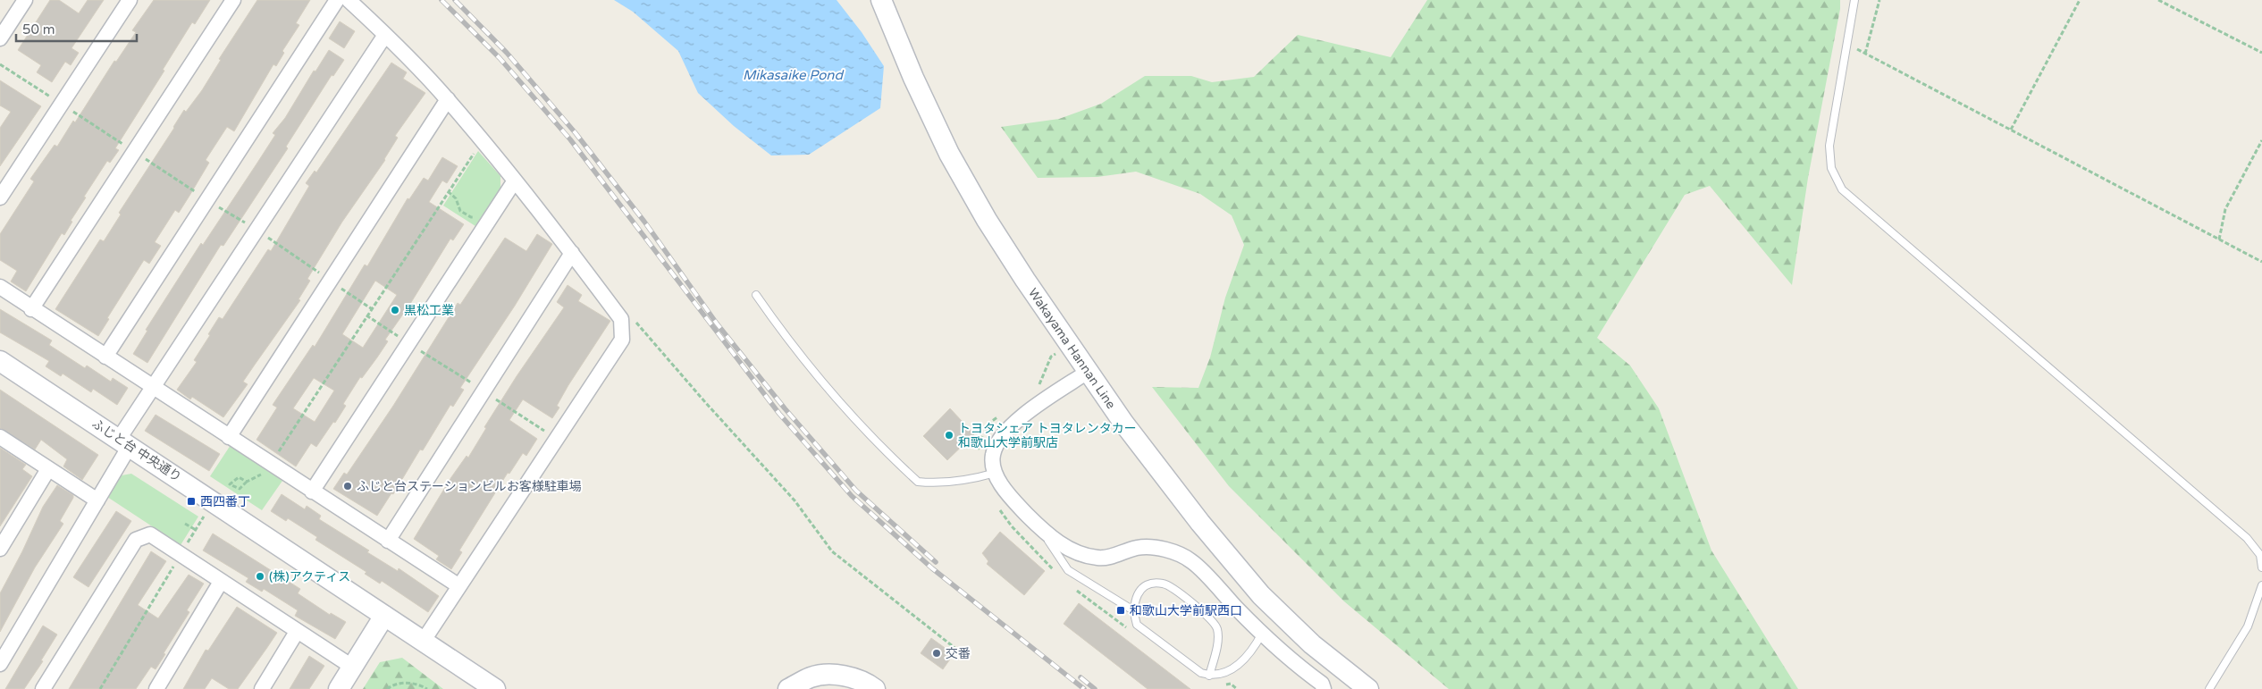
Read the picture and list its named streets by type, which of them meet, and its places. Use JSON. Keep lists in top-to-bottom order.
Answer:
{
  "streets": {
    "main road": ["Wakayama Hannan Line", "ふじと台 中央通り"]
  },
  "water": ["Mikasaike Pond"],
  "places": {
    "other": [
      "黒松工業",
      "トヨタシェア トヨタレンタカー 和歌山大学前駅店",
      "ふじと台ステーションビルお客様駐車場",
      "(株)アクティス",
      "交番"
    ],
    "transit": ["西四番丁", "和歌山大学前駅西口"]
  },
  "scale_bar": "50 m"
}
